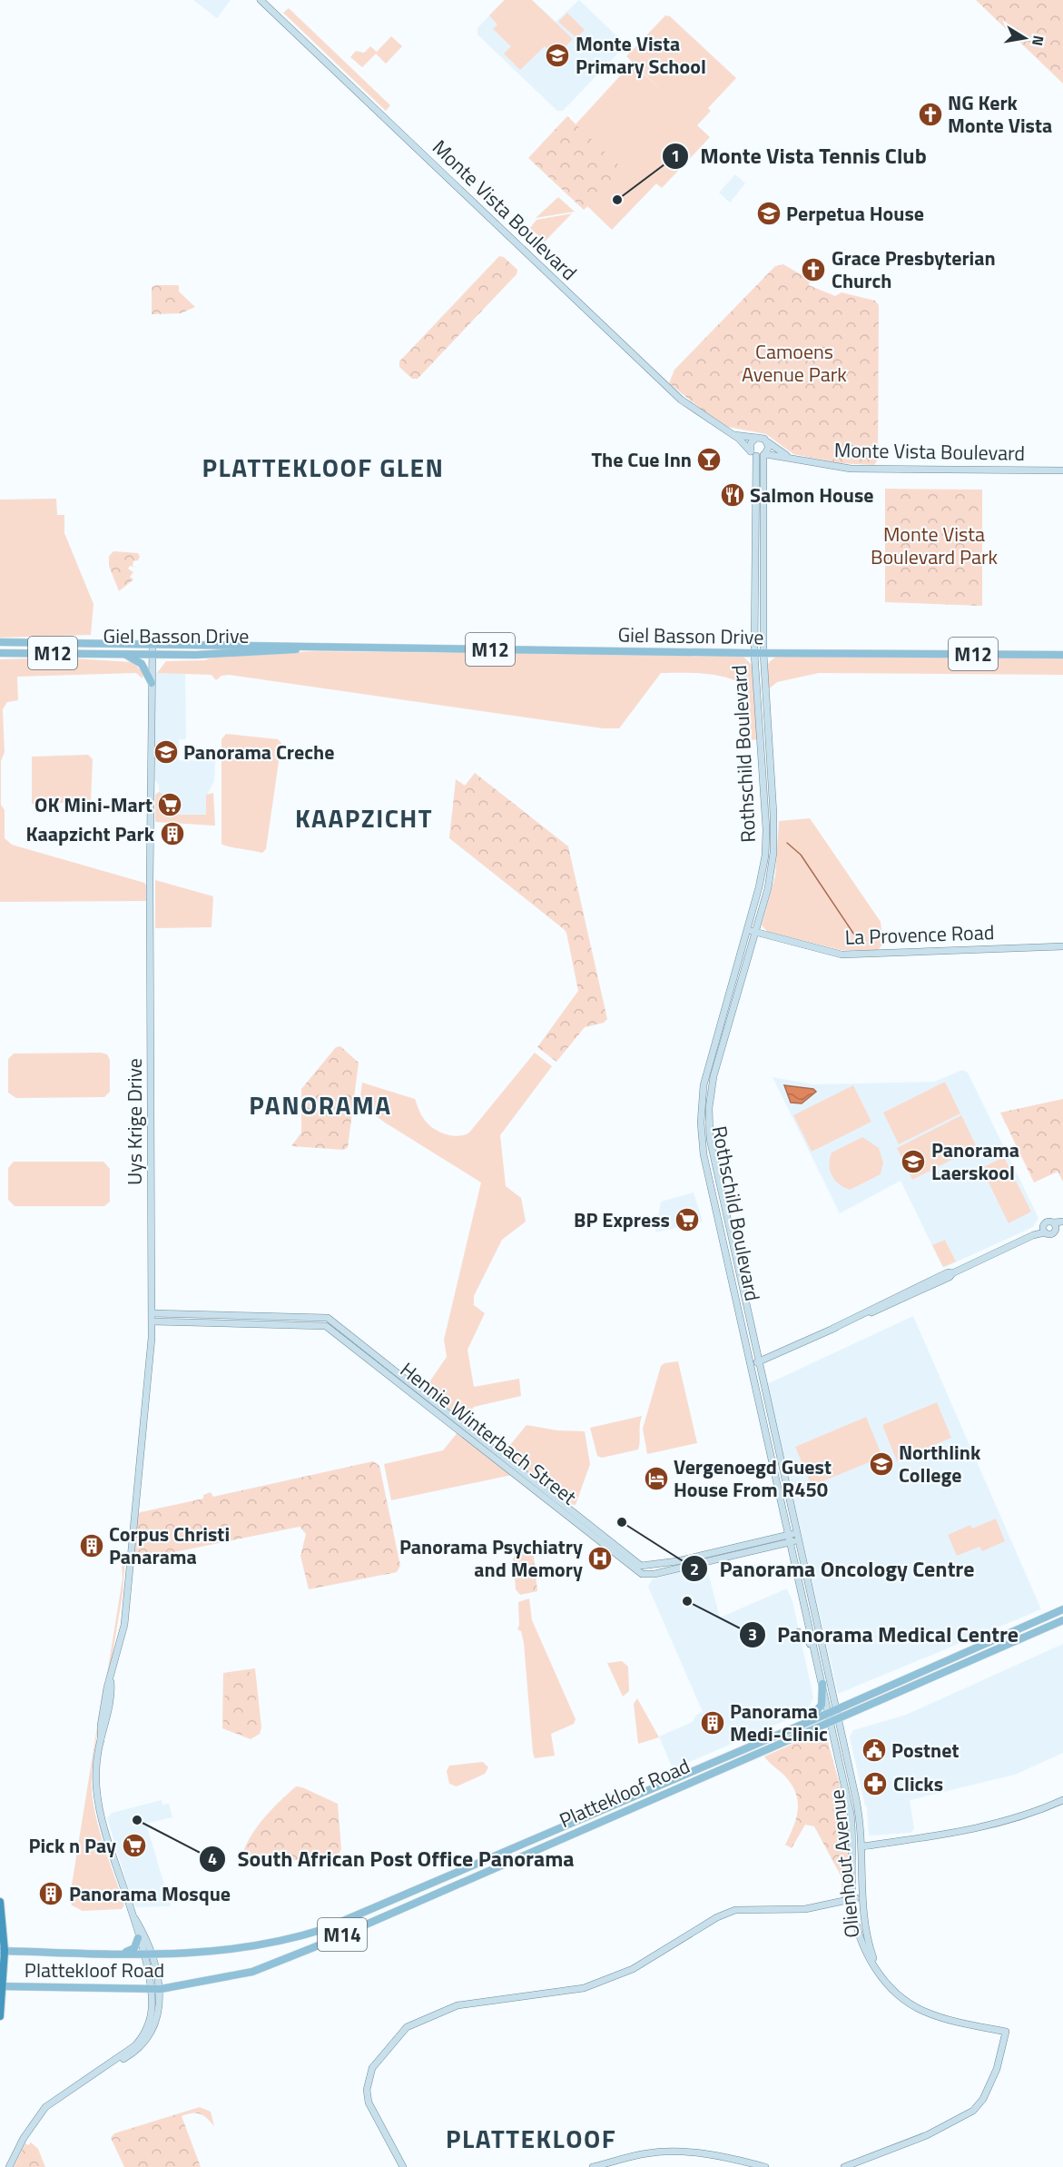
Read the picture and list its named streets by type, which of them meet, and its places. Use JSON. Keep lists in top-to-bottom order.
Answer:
{
  "streets": {
    "main road": [
      "Giel Basson Drive",
      "M12",
      "Plattekloof Road",
      "M14"
    ],
    "street": [
      "Monte Vista Boulevard",
      "Rothschild Boulevard",
      "La Provence Road",
      "Uys Krige Drive",
      "Hennie Winterbach Street",
      "Olienhout Avenue"
    ]
  },
  "crossings": [
    ["Monte Vista Boulevard", "Rothschild Boulevard"],
    ["Giel Basson Drive", "Rothschild Boulevard"],
    ["Giel Basson Drive", "Uys Krige Drive"],
    ["Rothschild Boulevard", "La Provence Road"],
    ["Rothschild Boulevard", "Hennie Winterbach Street"],
    ["Rothschild Boulevard", "Plattekloof Road"],
    ["Rothschild Boulevard", "Olienhout Avenue"],
    ["Uys Krige Drive", "Hennie Winterbach Street"],
    ["Uys Krige Drive", "Plattekloof Road"],
    ["Plattekloof Road", "Olienhout Avenue"]
  ],
  "districts": [
    "PLATTEKLOOF GLEN",
    "KAAPZICHT",
    "PANORAMA",
    "PLATTEKLOOF"
  ],
  "parks": ["Camoens Avenue Park", "Monte Vista Boulevard Park"],
  "places": {
    "school or university": [
      "Monte Vista Primary School",
      "Perpetua House",
      "Panorama Creche",
      "Panorama Laerskool",
      "Northlink College"
    ],
    "church": ["NG Kerk Monte Vista", "Grace Presbyterian Church"],
    "other": [
      "Monte Vista Tennis Club",
      "Panorama Oncology Centre",
      "Panorama Medical Centre",
      "South African Post Office Panorama"
    ],
    "bar": ["The Cue Inn"],
    "restaurant": ["Salmon House"],
    "supermarket": ["OK Mini-Mart", "BP Express", "Pick n Pay"],
    "building": [
      "Kaapzicht Park",
      "Corpus Christi Panarama",
      "Panorama Medi-Clinic",
      "Panorama Mosque"
    ],
    "hotel": ["Vergenoegd Guest House From R450"],
    "hospital": ["Panorama Psychiatry and Memory"],
    "public building": ["Postnet"],
    "pharmacy": ["Clicks"]
  },
  "north": "right"
}
